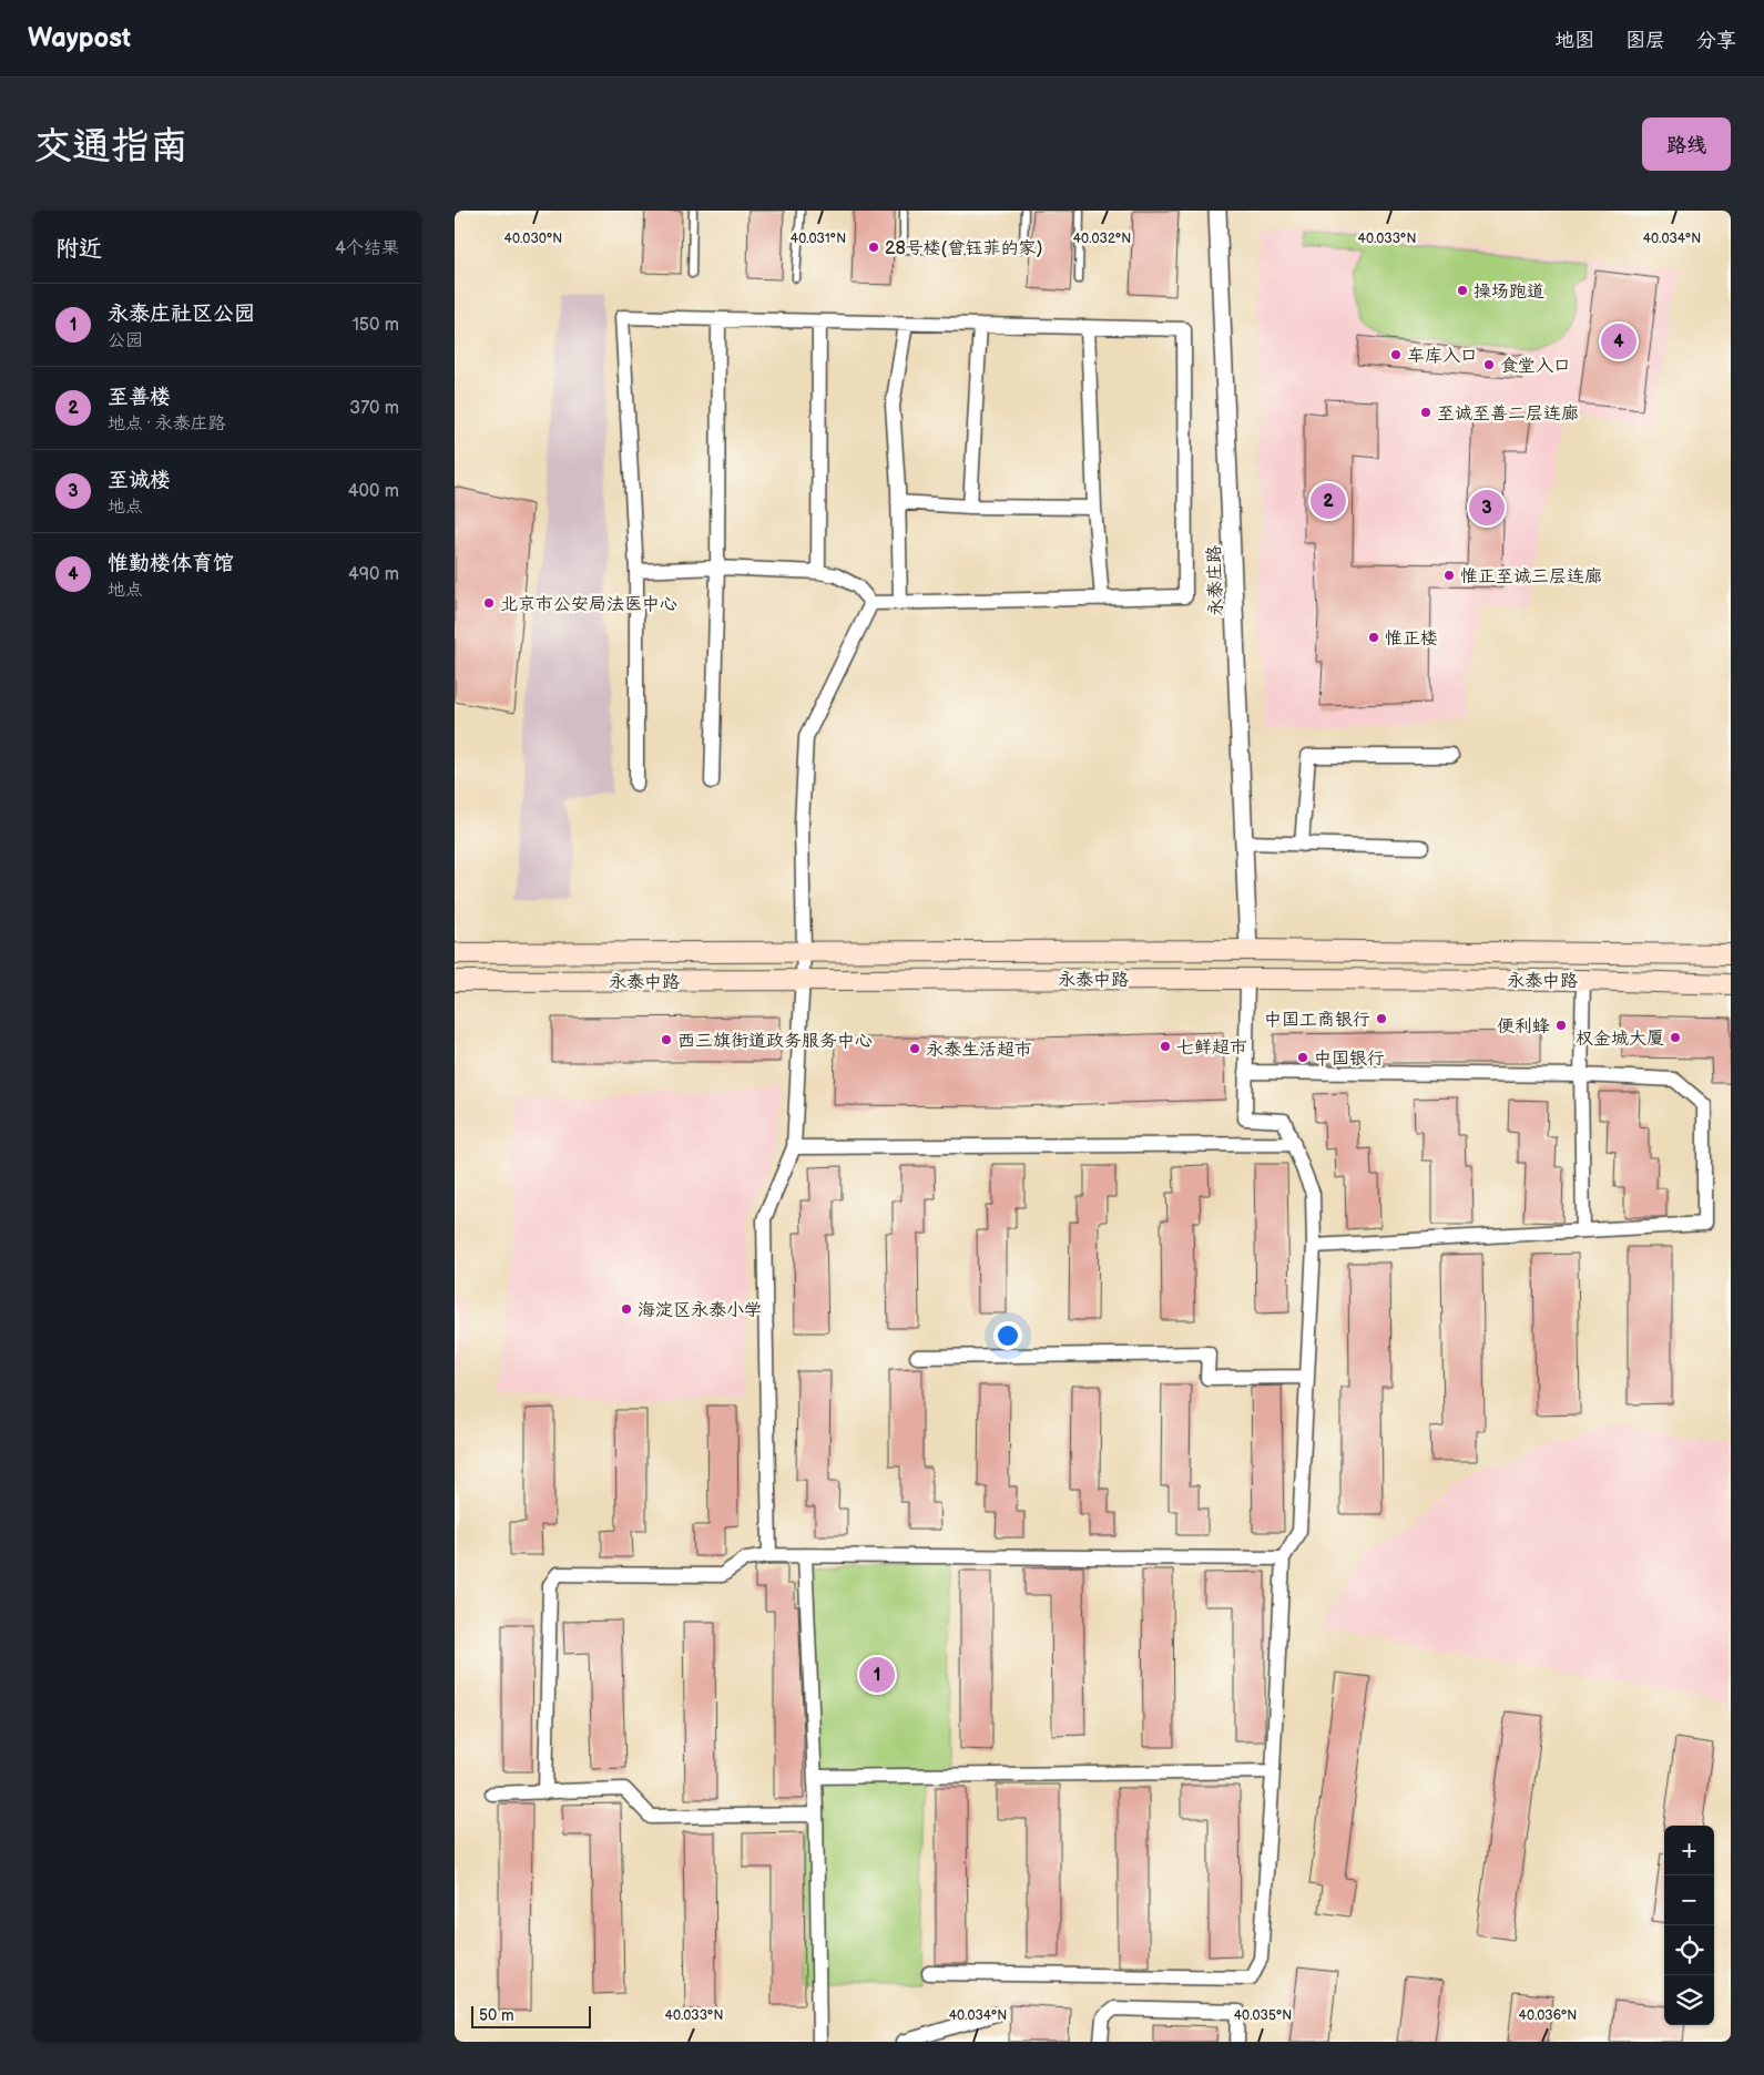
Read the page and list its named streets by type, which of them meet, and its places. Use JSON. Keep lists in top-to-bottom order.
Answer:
{
  "streets": {
    "main road": ["永泰中路"],
    "street": ["永泰庄路"]
  },
  "crossings": [
    ["永泰庄路", "永泰中路"]
  ],
  "places": [
    "28号楼(曾钰菲的家)",
    "操场跑道",
    "车库入口",
    "食堂入口",
    "至诚至善二层连廊",
    "惟正至诚三层连廊",
    "北京市公安局法医中心",
    "惟正楼",
    "中国工商银行",
    "便利蜂",
    "权金城大厦",
    "西三旗街道政务服务中心",
    "七鲜超市",
    "永泰生活超市",
    "中国银行",
    "海淀区永泰小学"
  ],
  "scale_bar": "50 m",
  "page": {
    "header": "Waypost",
    "nav": ["地图", "图层", "分享"],
    "buttons": "路线",
    "title": "交通指南",
    "heading": ["附近", "4个结果"],
    "list": [
      {
        "mark": "1",
        "name": "永泰庄社区公园",
        "note": "公园",
        "value": "150 m"
      },
      {
        "mark": "2",
        "name": "至善楼",
        "note": "地点 · 永泰庄路",
        "value": "370 m"
      },
      {
        "mark": "3",
        "name": "至诚楼",
        "note": "地点",
        "value": "400 m"
      },
      {
        "mark": "4",
        "name": "惟勤楼体育馆",
        "note": "地点",
        "value": "490 m"
      }
    ],
    "pins": [
      "4",
      "2",
      "3",
      "1"
    ],
    "map_buttons": ["+", "−"],
    "scale": "50 m"
  },
  "coordinates": [
    "40.030°N",
    "40.031°N",
    "40.032°N",
    "40.033°N",
    "40.034°N",
    "40.035°N",
    "40.036°N"
  ]
}
